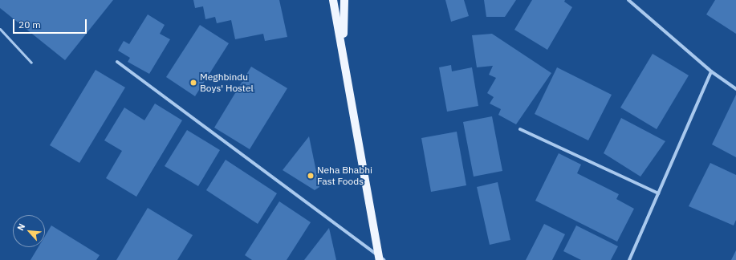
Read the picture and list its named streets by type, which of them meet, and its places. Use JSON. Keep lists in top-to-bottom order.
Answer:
{
  "places": ["Meghbindu Boys' Hostel", "Neha Bhabhi Fast Foods"],
  "scale_bar": "20 m",
  "north": "top left"
}
